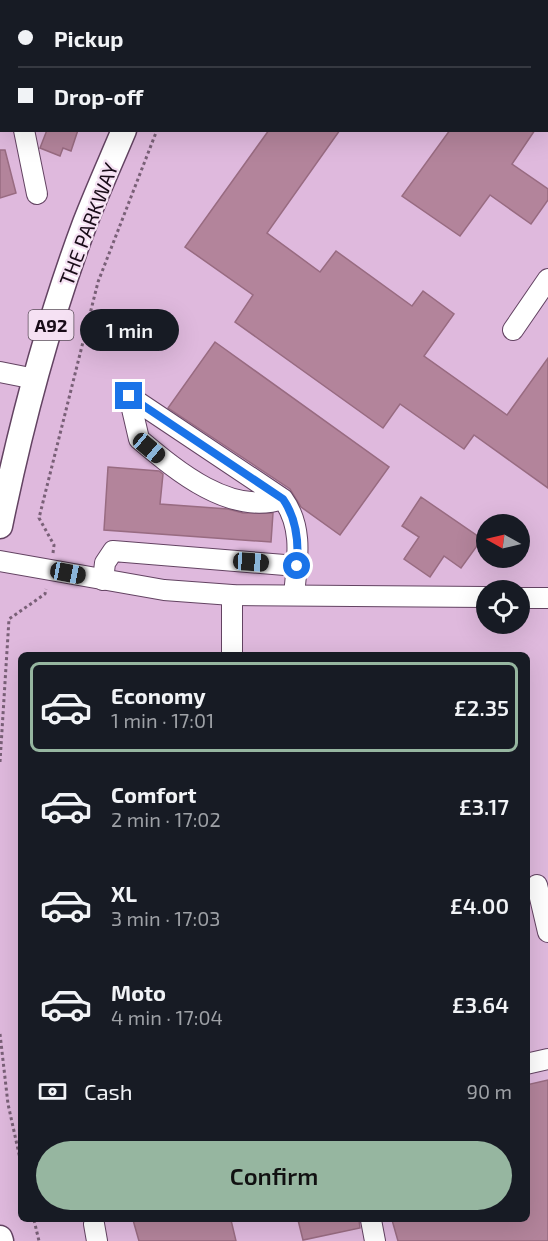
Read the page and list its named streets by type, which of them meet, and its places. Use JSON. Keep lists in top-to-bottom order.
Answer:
{
  "streets": {
    "main road": ["THE PARKWAY", "A92"]
  },
  "north": "left",
  "page": {
    "banner": ["Pickup", "Drop-off"],
    "bubble": "1 min",
    "list": [
      {
        "name": "Economy",
        "note": "1 min · 17:01",
        "value": "£2.35"
      },
      {
        "name": "Comfort",
        "note": "2 min · 17:02",
        "value": "£3.17"
      },
      {
        "name": "XL",
        "note": "3 min · 17:03",
        "value": "£4.00"
      },
      {
        "name": "Moto",
        "note": "4 min · 17:04",
        "value": "£3.64"
      }
    ],
    "pay": ["Cash", "90 m"],
    "buttons": "Confirm"
  }
}
